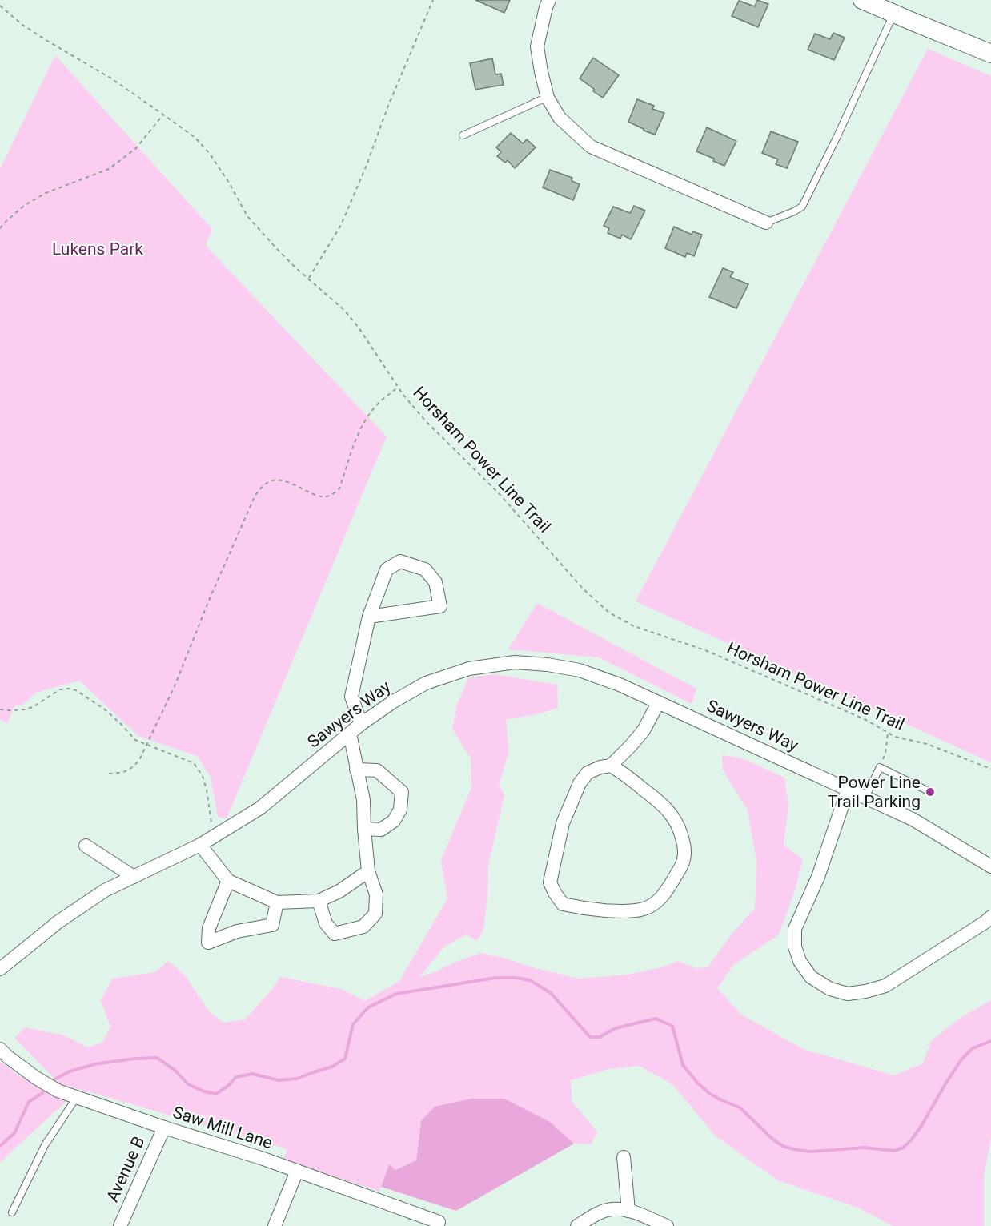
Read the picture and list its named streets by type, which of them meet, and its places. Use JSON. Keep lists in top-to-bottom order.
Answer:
{
  "streets": {
    "street": ["Sawyers Way", "Saw Mill Lane", "Avenue B"],
    "path": ["Horsham Power Line Trail"]
  },
  "crossings": [
    ["Saw Mill Lane", "Avenue B"]
  ],
  "parks": ["Lukens Park"],
  "places": ["Power Line Trail Parking"]
}
